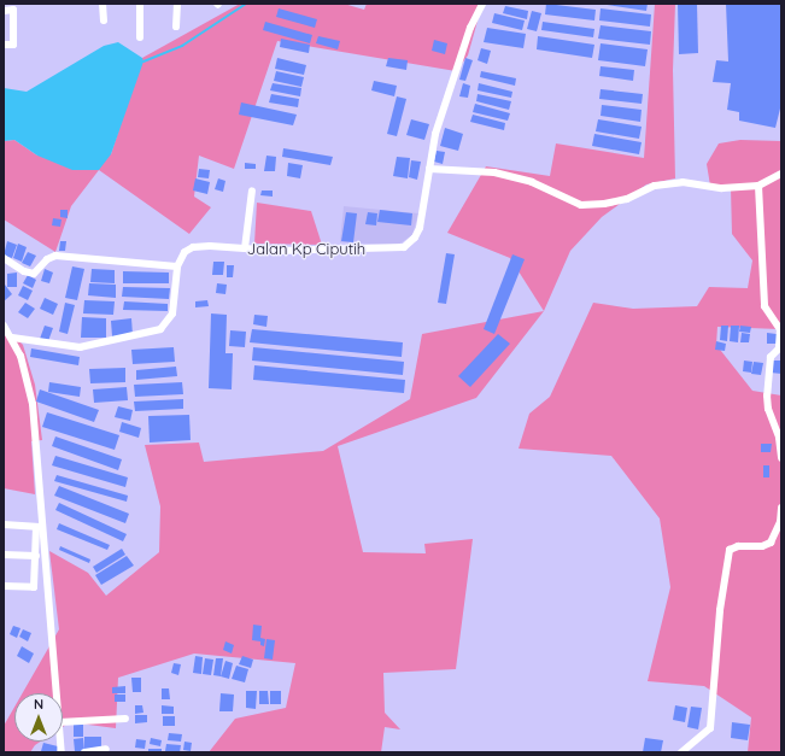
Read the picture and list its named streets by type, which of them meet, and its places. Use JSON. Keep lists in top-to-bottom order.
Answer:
{
  "streets": {
    "street": ["Jalan Kp Ciputih"]
  },
  "north": "top"
}
